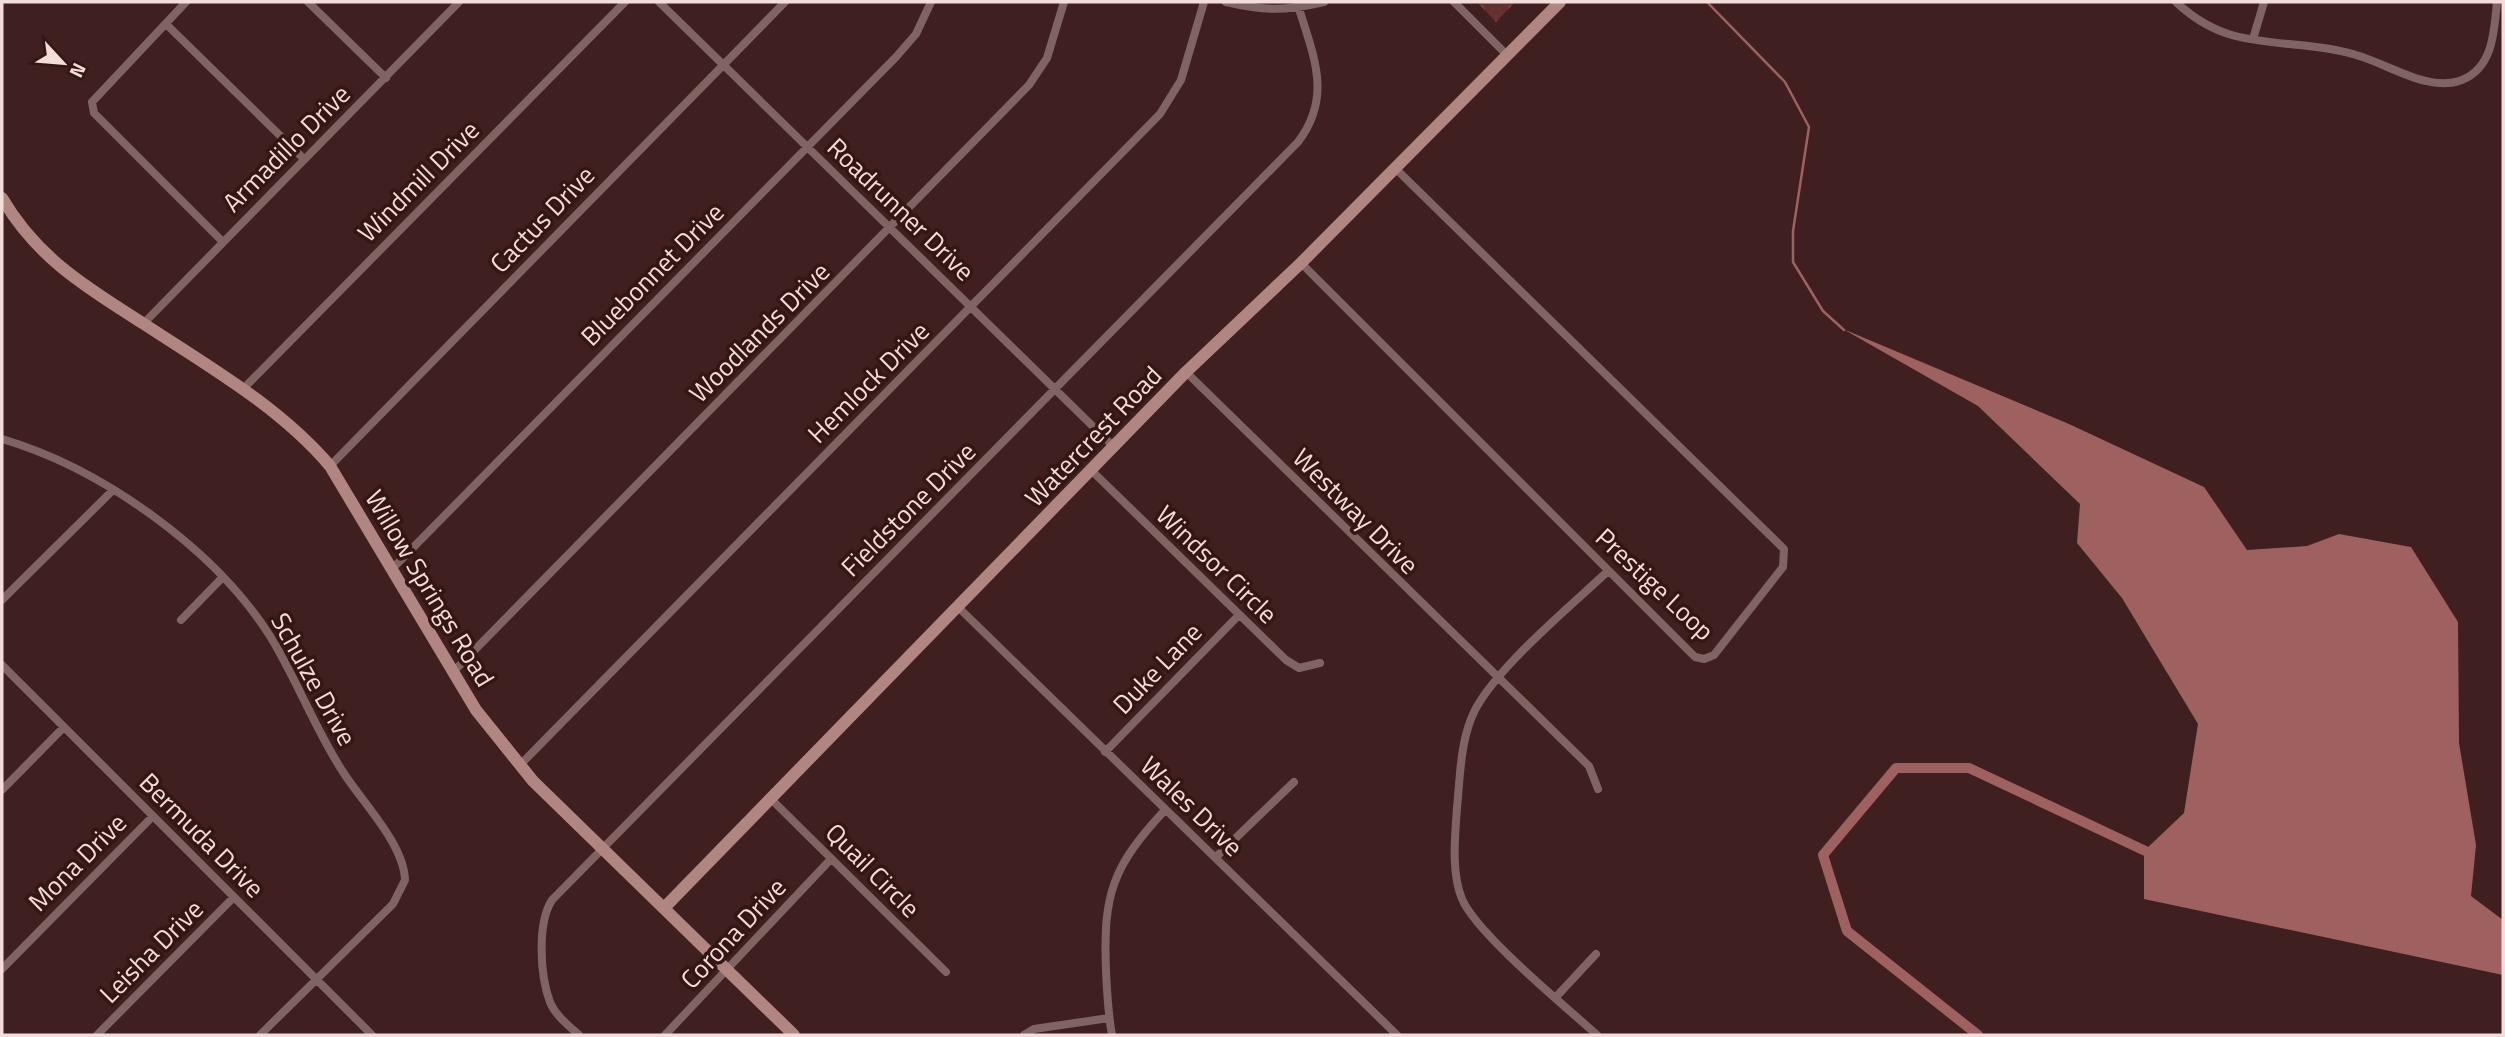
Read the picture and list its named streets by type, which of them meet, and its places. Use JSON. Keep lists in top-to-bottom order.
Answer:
{
  "streets": {
    "street": [
      "Armadillo Drive",
      "Windmill Drive",
      "Roadrunner Drive",
      "Cactus Drive",
      "Bluebonnet Drive",
      "Woodlands Drive",
      "Hemlock Drive",
      "Watercrest Road",
      "Fieldstone Drive",
      "Westway Drive",
      "Windsor Circle",
      "Prestige Loop",
      "Willow Springs Road",
      "Duke Lane",
      "Schulze Drive",
      "Wales Drive",
      "Bermuda Drive",
      "Mona Drive",
      "Quail Circle",
      "Corona Drive",
      "Leisha Drive"
    ]
  },
  "crossings": [
    ["Armadillo Drive", "Willow Springs Road"],
    ["Windmill Drive", "Willow Springs Road"],
    ["Roadrunner Drive", "Cactus Drive"],
    ["Roadrunner Drive", "Bluebonnet Drive"],
    ["Roadrunner Drive", "Woodlands Drive"],
    ["Roadrunner Drive", "Hemlock Drive"],
    ["Roadrunner Drive", "Watercrest Road"],
    ["Roadrunner Drive", "Fieldstone Drive"],
    ["Cactus Drive", "Willow Springs Road"],
    ["Bluebonnet Drive", "Willow Springs Road"],
    ["Woodlands Drive", "Willow Springs Road"],
    ["Hemlock Drive", "Willow Springs Road"],
    ["Watercrest Road", "Westway Drive"],
    ["Watercrest Road", "Windsor Circle"],
    ["Watercrest Road", "Prestige Loop"],
    ["Watercrest Road", "Willow Springs Road"],
    ["Watercrest Road", "Wales Drive"],
    ["Watercrest Road", "Quail Circle"],
    ["Fieldstone Drive", "Willow Springs Road"],
    ["Windsor Circle", "Duke Lane"],
    ["Willow Springs Road", "Corona Drive"],
    ["Duke Lane", "Wales Drive"],
    ["Schulze Drive", "Bermuda Drive"],
    ["Bermuda Drive", "Mona Drive"],
    ["Bermuda Drive", "Leisha Drive"],
    ["Quail Circle", "Corona Drive"]
  ],
  "north": "bottom right"
}
